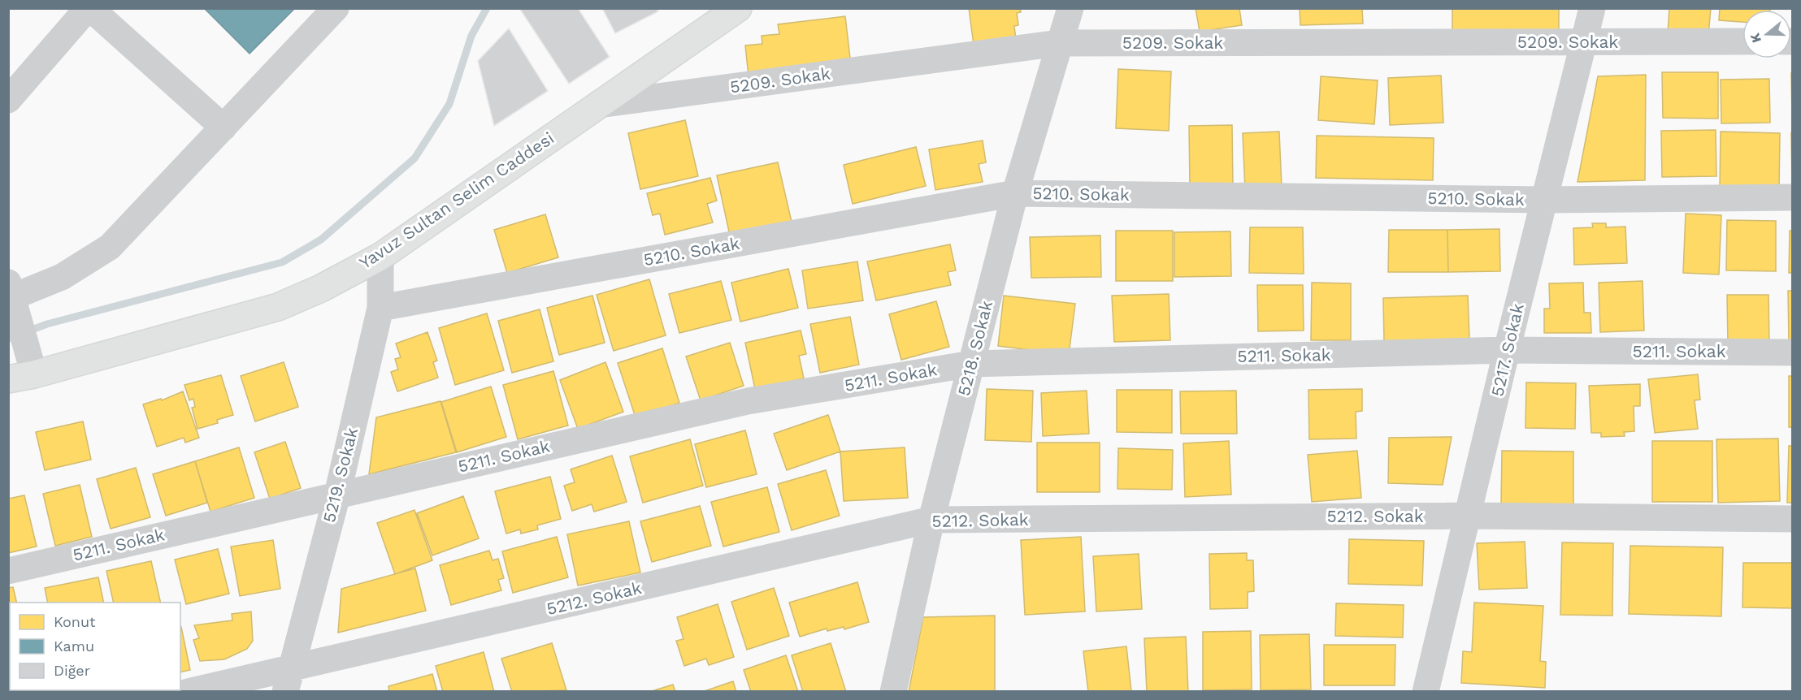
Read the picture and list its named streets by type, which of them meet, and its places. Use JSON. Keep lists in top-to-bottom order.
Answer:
{
  "streets": {
    "street": [
      "5209. Sokak",
      "5210. Sokak",
      "Yavuz Sultan Selim Caddesi",
      "5218. Sokak",
      "5217. Sokak",
      "5211. Sokak",
      "5219. Sokak",
      "5212. Sokak"
    ]
  },
  "crossings": [
    ["5209. Sokak", "Yavuz Sultan Selim Caddesi"],
    ["5209. Sokak", "5218. Sokak"],
    ["5209. Sokak", "5217. Sokak"],
    ["5210. Sokak", "5218. Sokak"],
    ["5210. Sokak", "5217. Sokak"],
    ["5210. Sokak", "5219. Sokak"],
    ["Yavuz Sultan Selim Caddesi", "5219. Sokak"],
    ["5218. Sokak", "5211. Sokak"],
    ["5218. Sokak", "5212. Sokak"],
    ["5217. Sokak", "5211. Sokak"],
    ["5217. Sokak", "5212. Sokak"],
    ["5211. Sokak", "5219. Sokak"],
    ["5219. Sokak", "5212. Sokak"]
  ],
  "legend": ["Konut", "Kamu", "Diğer"],
  "north": "left"
}
